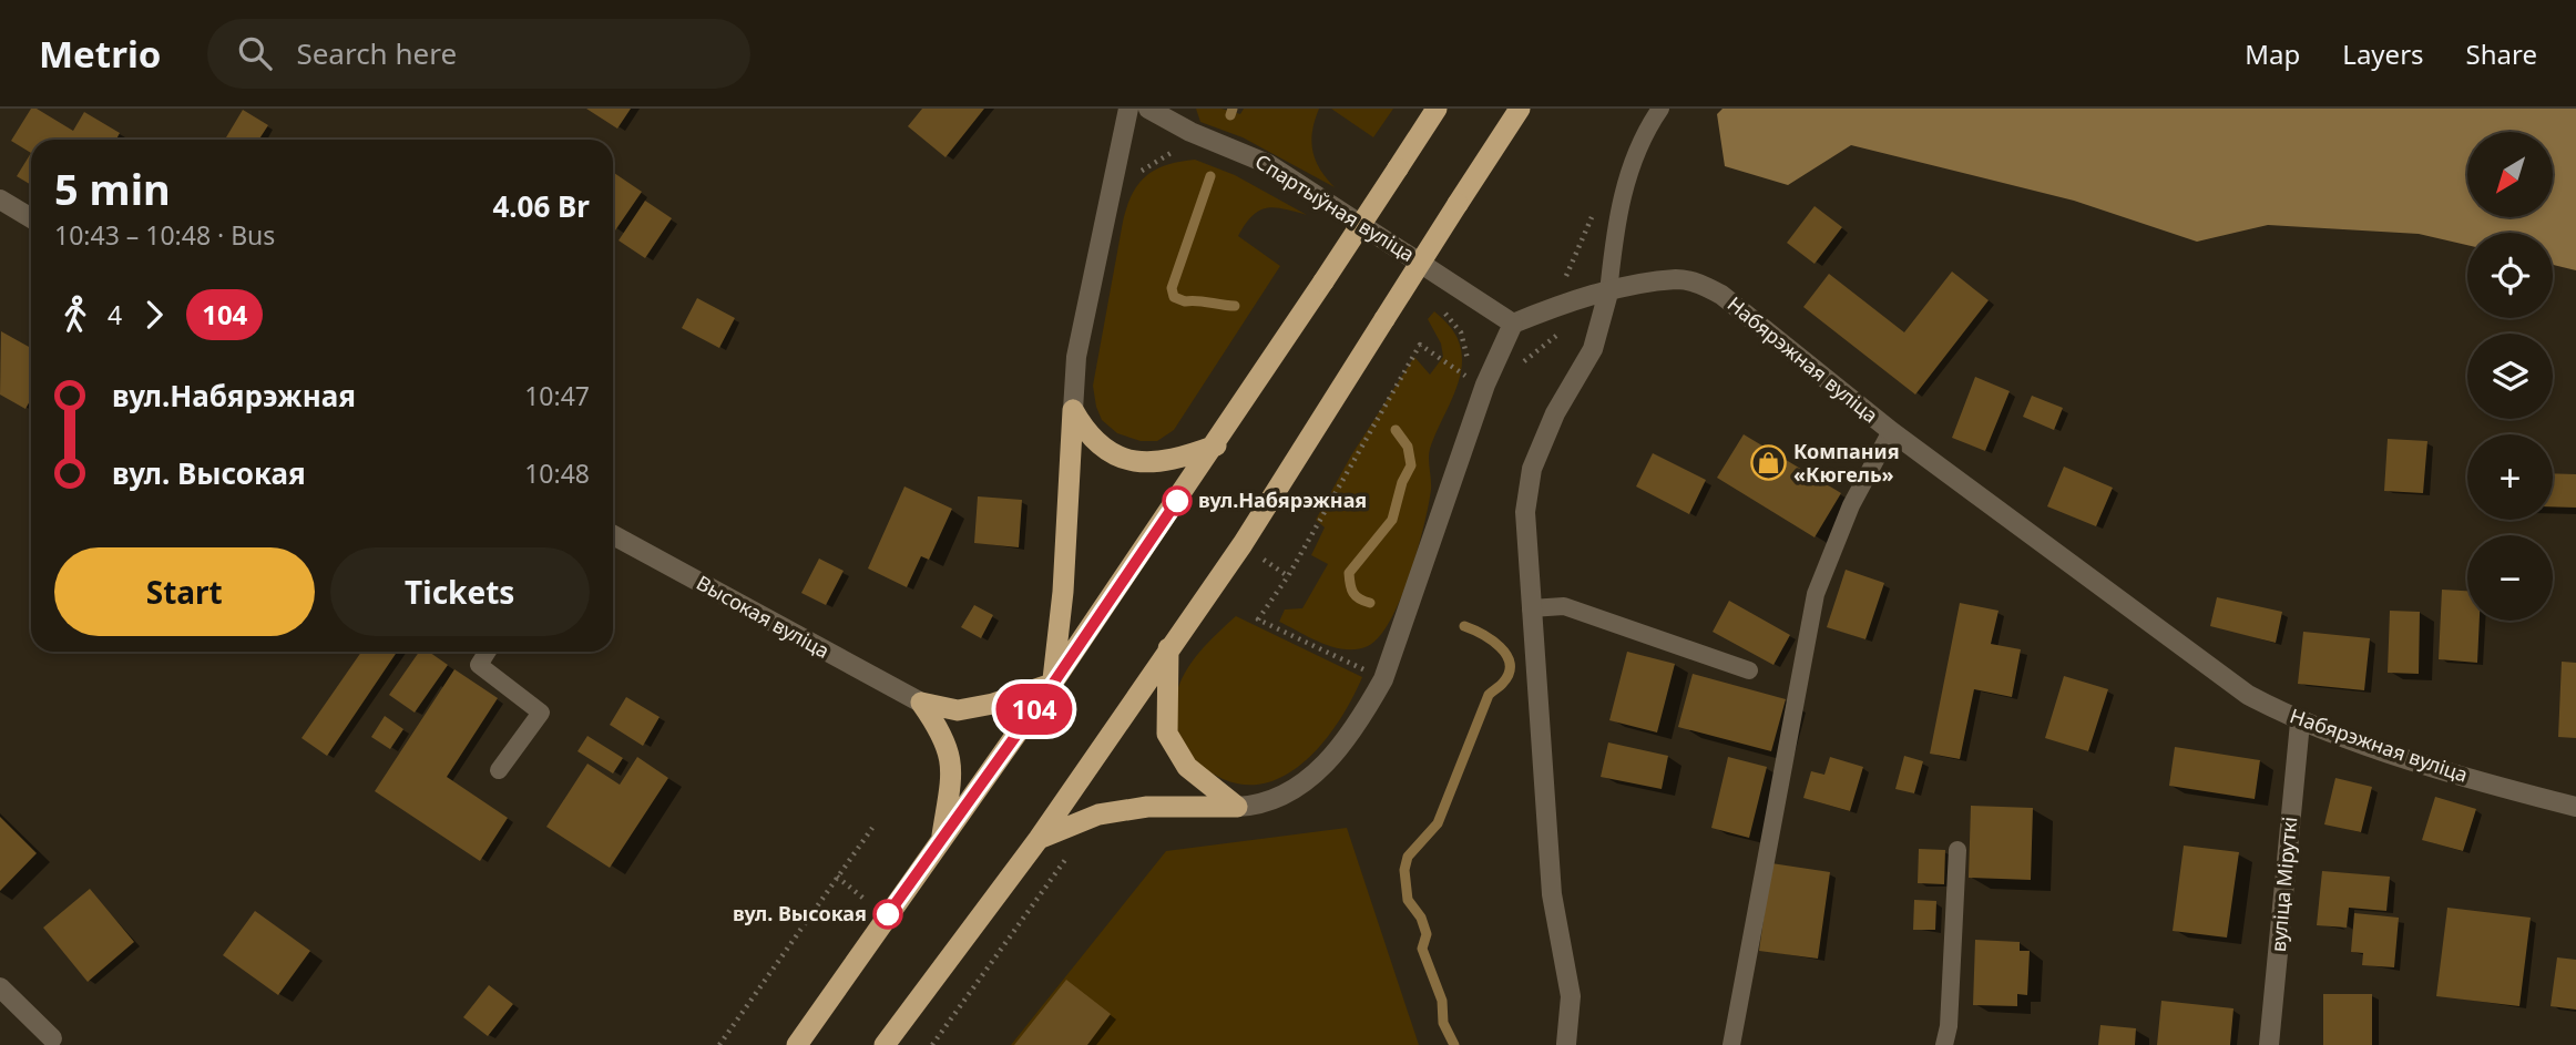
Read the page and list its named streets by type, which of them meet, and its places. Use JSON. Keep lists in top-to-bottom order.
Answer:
{
  "streets": {
    "street": [
      "Спартыўная вуліца",
      "Набярэжная вуліца",
      "Высокая вуліца",
      "вуліца Міруткі"
    ]
  },
  "crossings": [
    ["Спартыўная вуліца", "Набярэжная вуліца"],
    ["Набярэжная вуліца", "вуліца Міруткі"]
  ],
  "places": {
    "shop": ["Компания «Кюгель»"],
    "other": ["вул.Набярэжная", "вул. Высокая"]
  },
  "lines": ["bus line 104"],
  "north": "bottom left",
  "page": {
    "header": "Metrio",
    "search": "Search here",
    "nav": ["Map", "Layers", "Share"],
    "on_map": "104",
    "map_buttons": ["+", "−"],
    "heading": ["5 min", "10:43 – 10:48 · Bus", "4.06 Br"],
    "legs": ["4", "104"],
    "list": [
      {
        "name": "вул.Набярэжная",
        "value": "10:47"
      },
      {
        "name": "вул. Высокая",
        "value": "10:48"
      }
    ],
    "buttons": ["Start", "Tickets"]
  }
}
